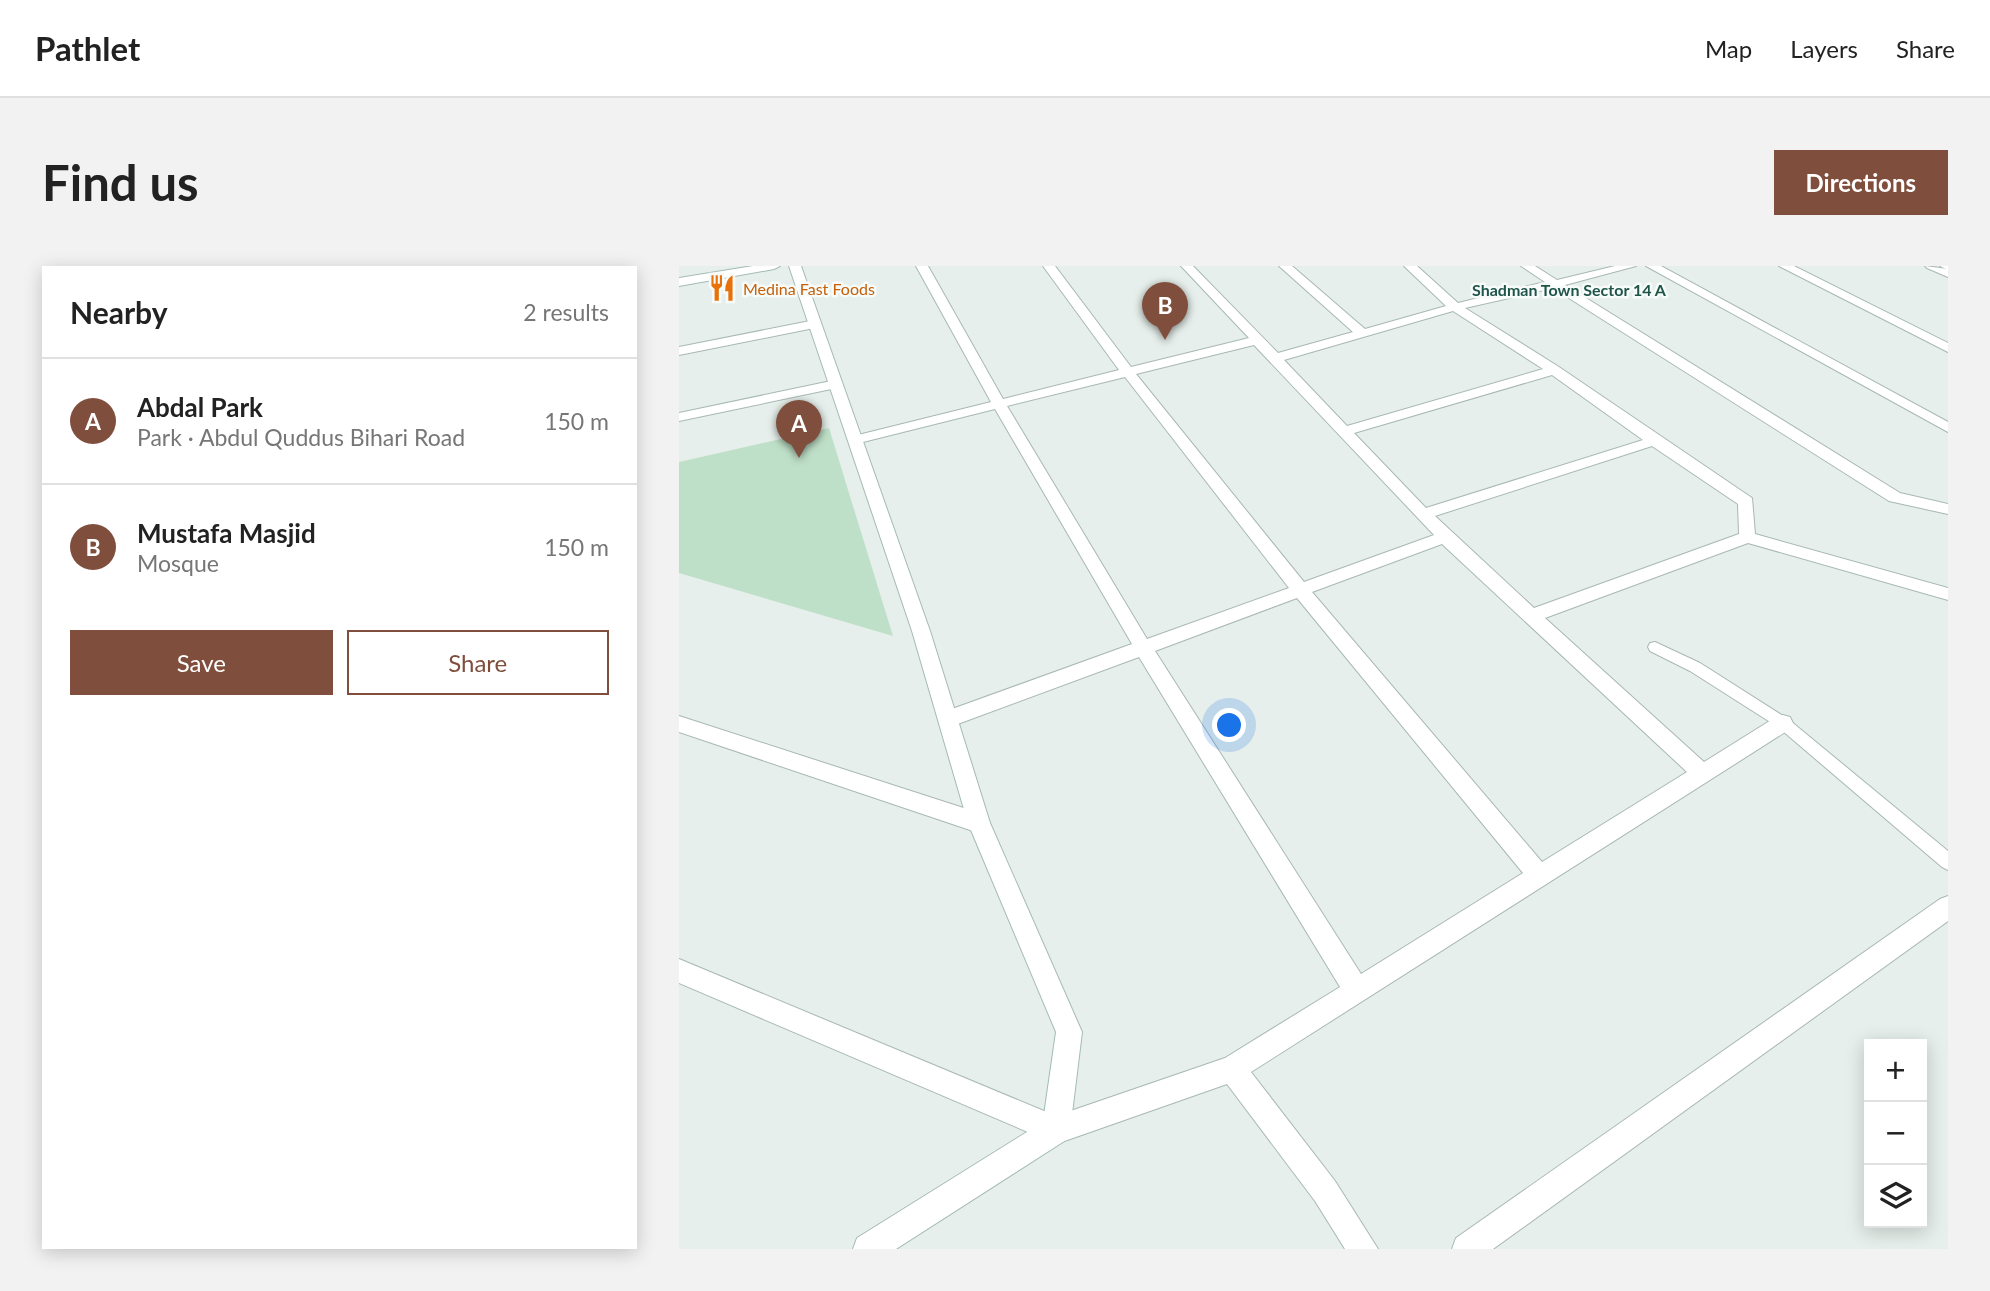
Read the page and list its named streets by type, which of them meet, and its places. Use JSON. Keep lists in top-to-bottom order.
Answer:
{
  "districts": ["Shadman Town Sector 14 A"],
  "places": {
    "restaurant": ["Medina Fast Foods"]
  },
  "page": {
    "header": "Pathlet",
    "nav": ["Map", "Layers", "Share"],
    "buttons": [
      "Directions",
      ["Save", "Share"]
    ],
    "title": "Find us",
    "heading": ["Nearby", "2 results"],
    "pins": ["B", "A"],
    "list": [
      {
        "mark": "A",
        "name": "Abdal Park",
        "note": "Park · Abdul Quddus Bihari Road",
        "value": "150 m"
      },
      {
        "mark": "B",
        "name": "Mustafa Masjid",
        "note": "Mosque",
        "value": "150 m"
      }
    ],
    "map_buttons": ["+", "−"]
  }
}
